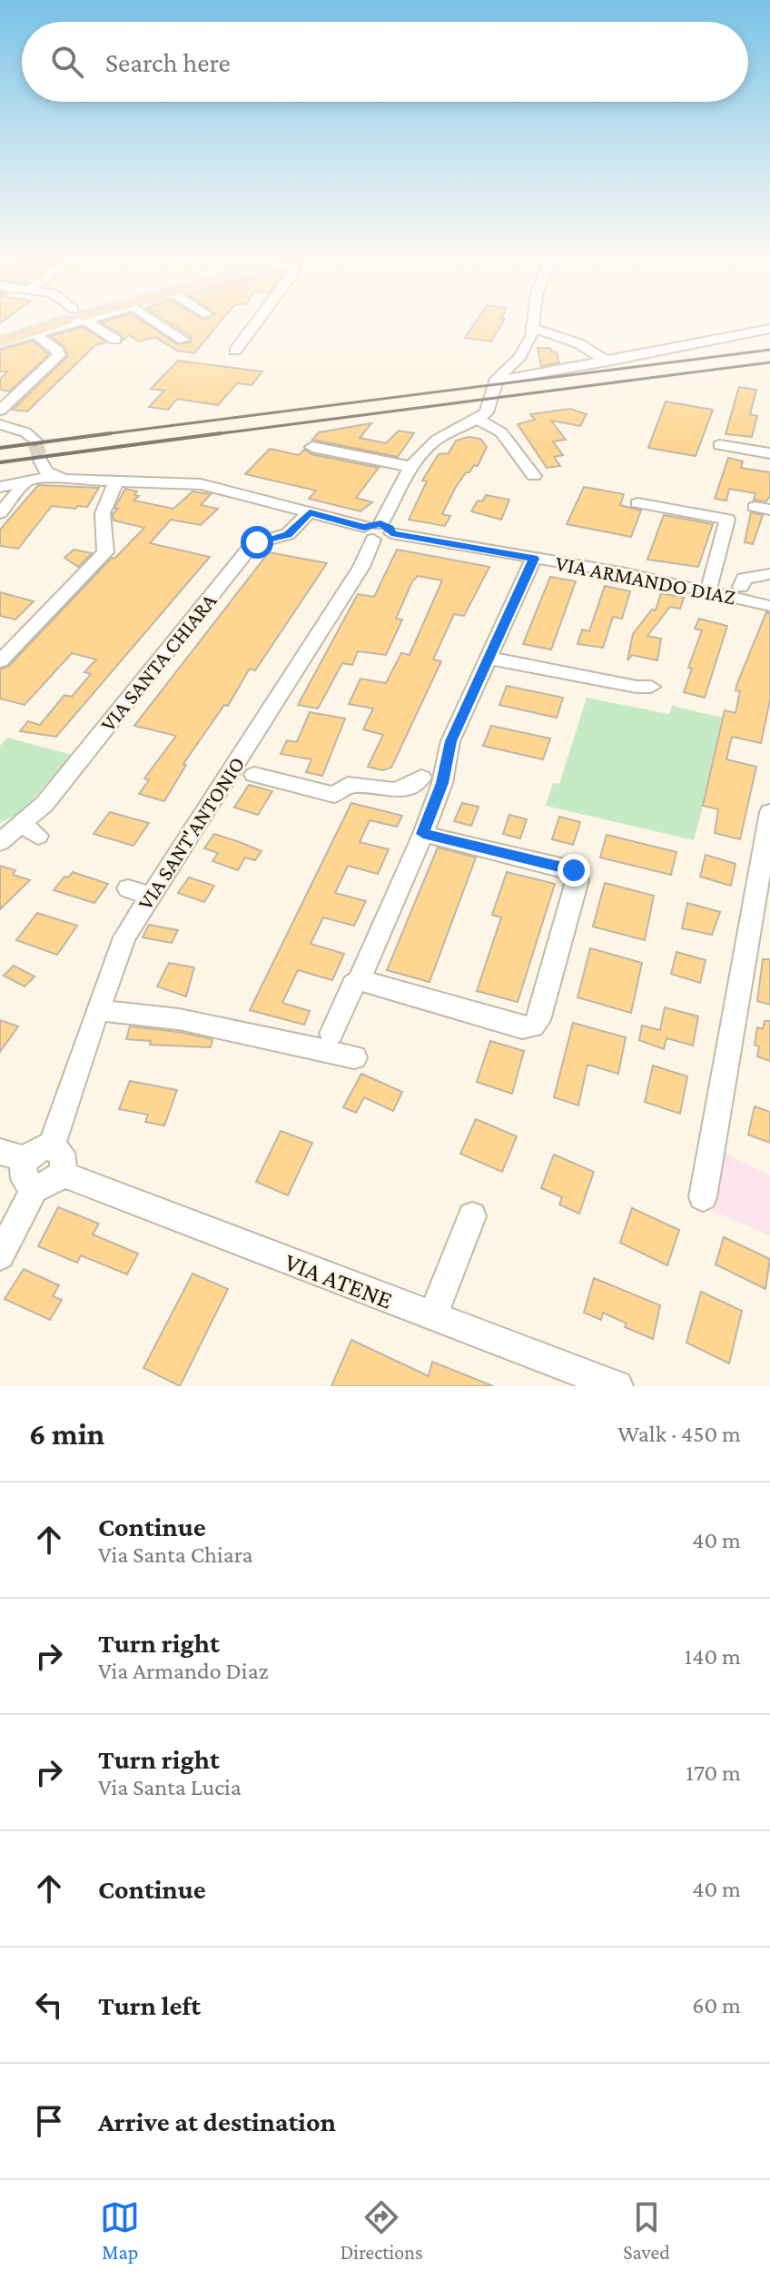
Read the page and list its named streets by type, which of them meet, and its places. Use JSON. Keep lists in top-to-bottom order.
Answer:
{
  "streets": {
    "street": [
      "VIA ARMANDO DIAZ",
      "VIA SANTA CHIARA",
      "VIA SANT'ANTONIO",
      "VIA ATENE"
    ]
  },
  "crossings": [
    ["VIA ARMANDO DIAZ", "VIA SANT'ANTONIO"],
    ["VIA SANT'ANTONIO", "VIA ATENE"]
  ],
  "page": {
    "search": "Search here",
    "heading": ["6 min", "Walk · 450 m"],
    "list": [
      ["Continue", "Via Santa Chiara", "40 m"],
      ["Turn right", "Via Armando Diaz", "140 m"],
      ["Turn right", "Via Santa Lucia", "170 m"],
      ["Continue", "40 m"],
      ["Turn left", "60 m"],
      "Arrive at destination"
    ],
    "nav": ["Map", "Directions", "Saved"]
  }
}
